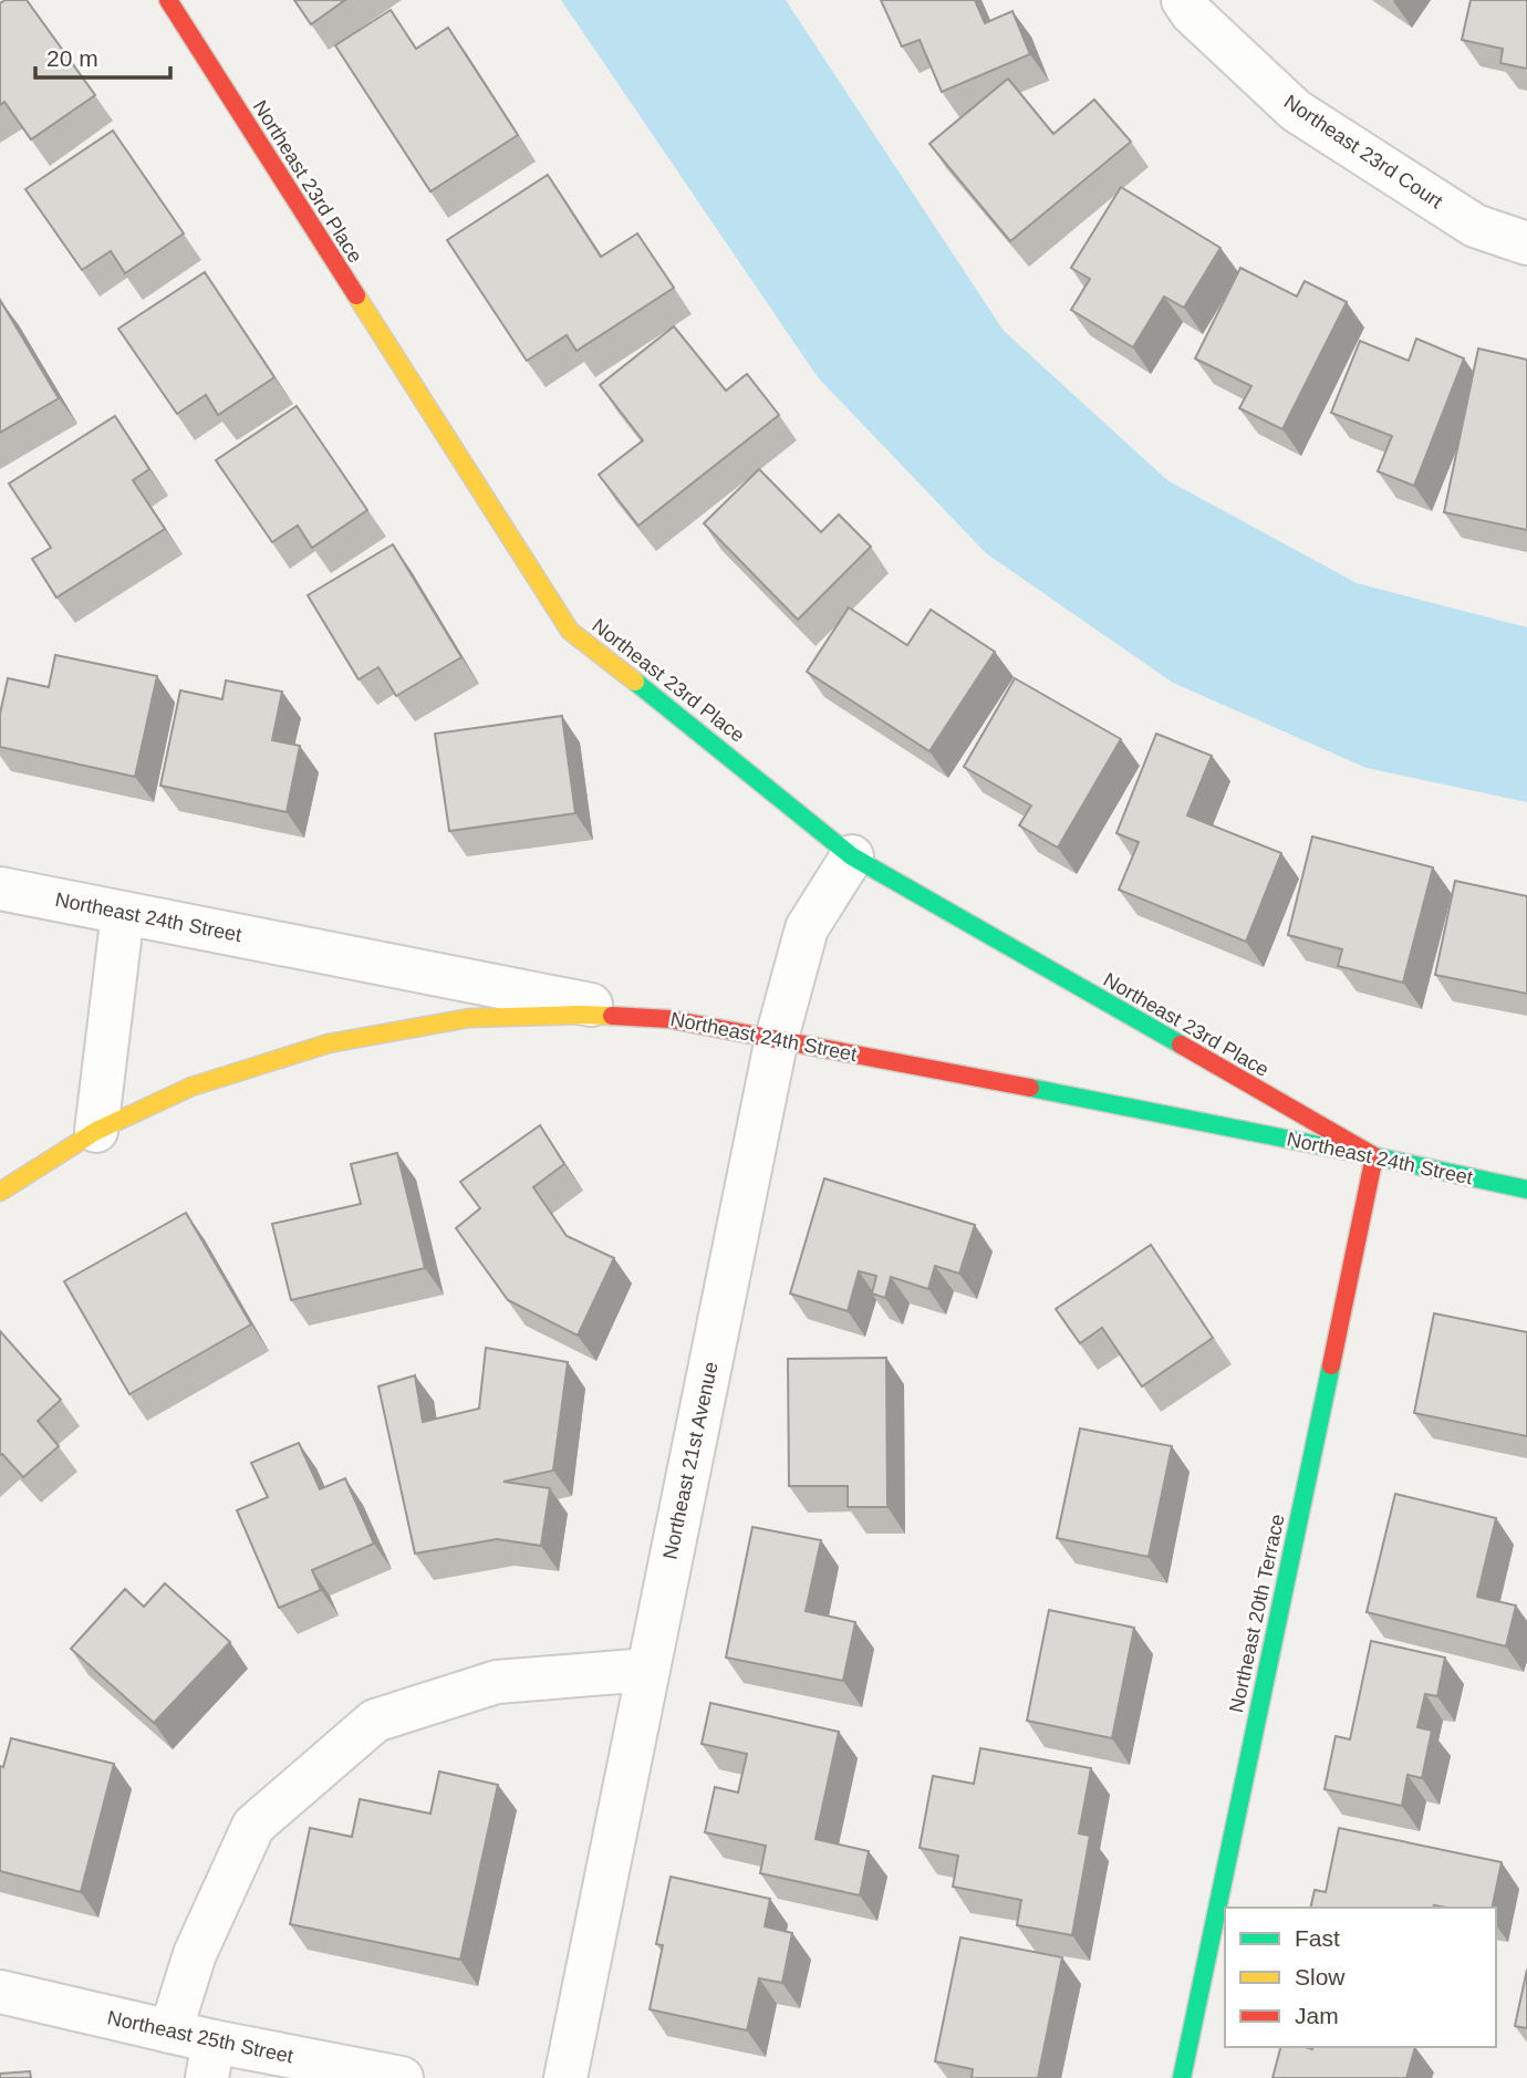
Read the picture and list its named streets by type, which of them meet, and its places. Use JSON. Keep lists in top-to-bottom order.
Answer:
{
  "streets": {
    "street": [
      "Northeast 23rd Court",
      "Northeast 23rd Place",
      "Northeast 24th Street",
      "Northeast 21st Avenue",
      "Northeast 20th Terrace",
      "Northeast 25th Street"
    ]
  },
  "crossings": [
    ["Northeast 23rd Place", "Northeast 24th Street"],
    ["Northeast 23rd Place", "Northeast 21st Avenue"],
    ["Northeast 23rd Place", "Northeast 20th Terrace"],
    ["Northeast 24th Street", "Northeast 21st Avenue"],
    ["Northeast 24th Street", "Northeast 20th Terrace"]
  ],
  "legend": ["Fast", "Slow", "Jam"],
  "scale_bar": "20 m"
}
